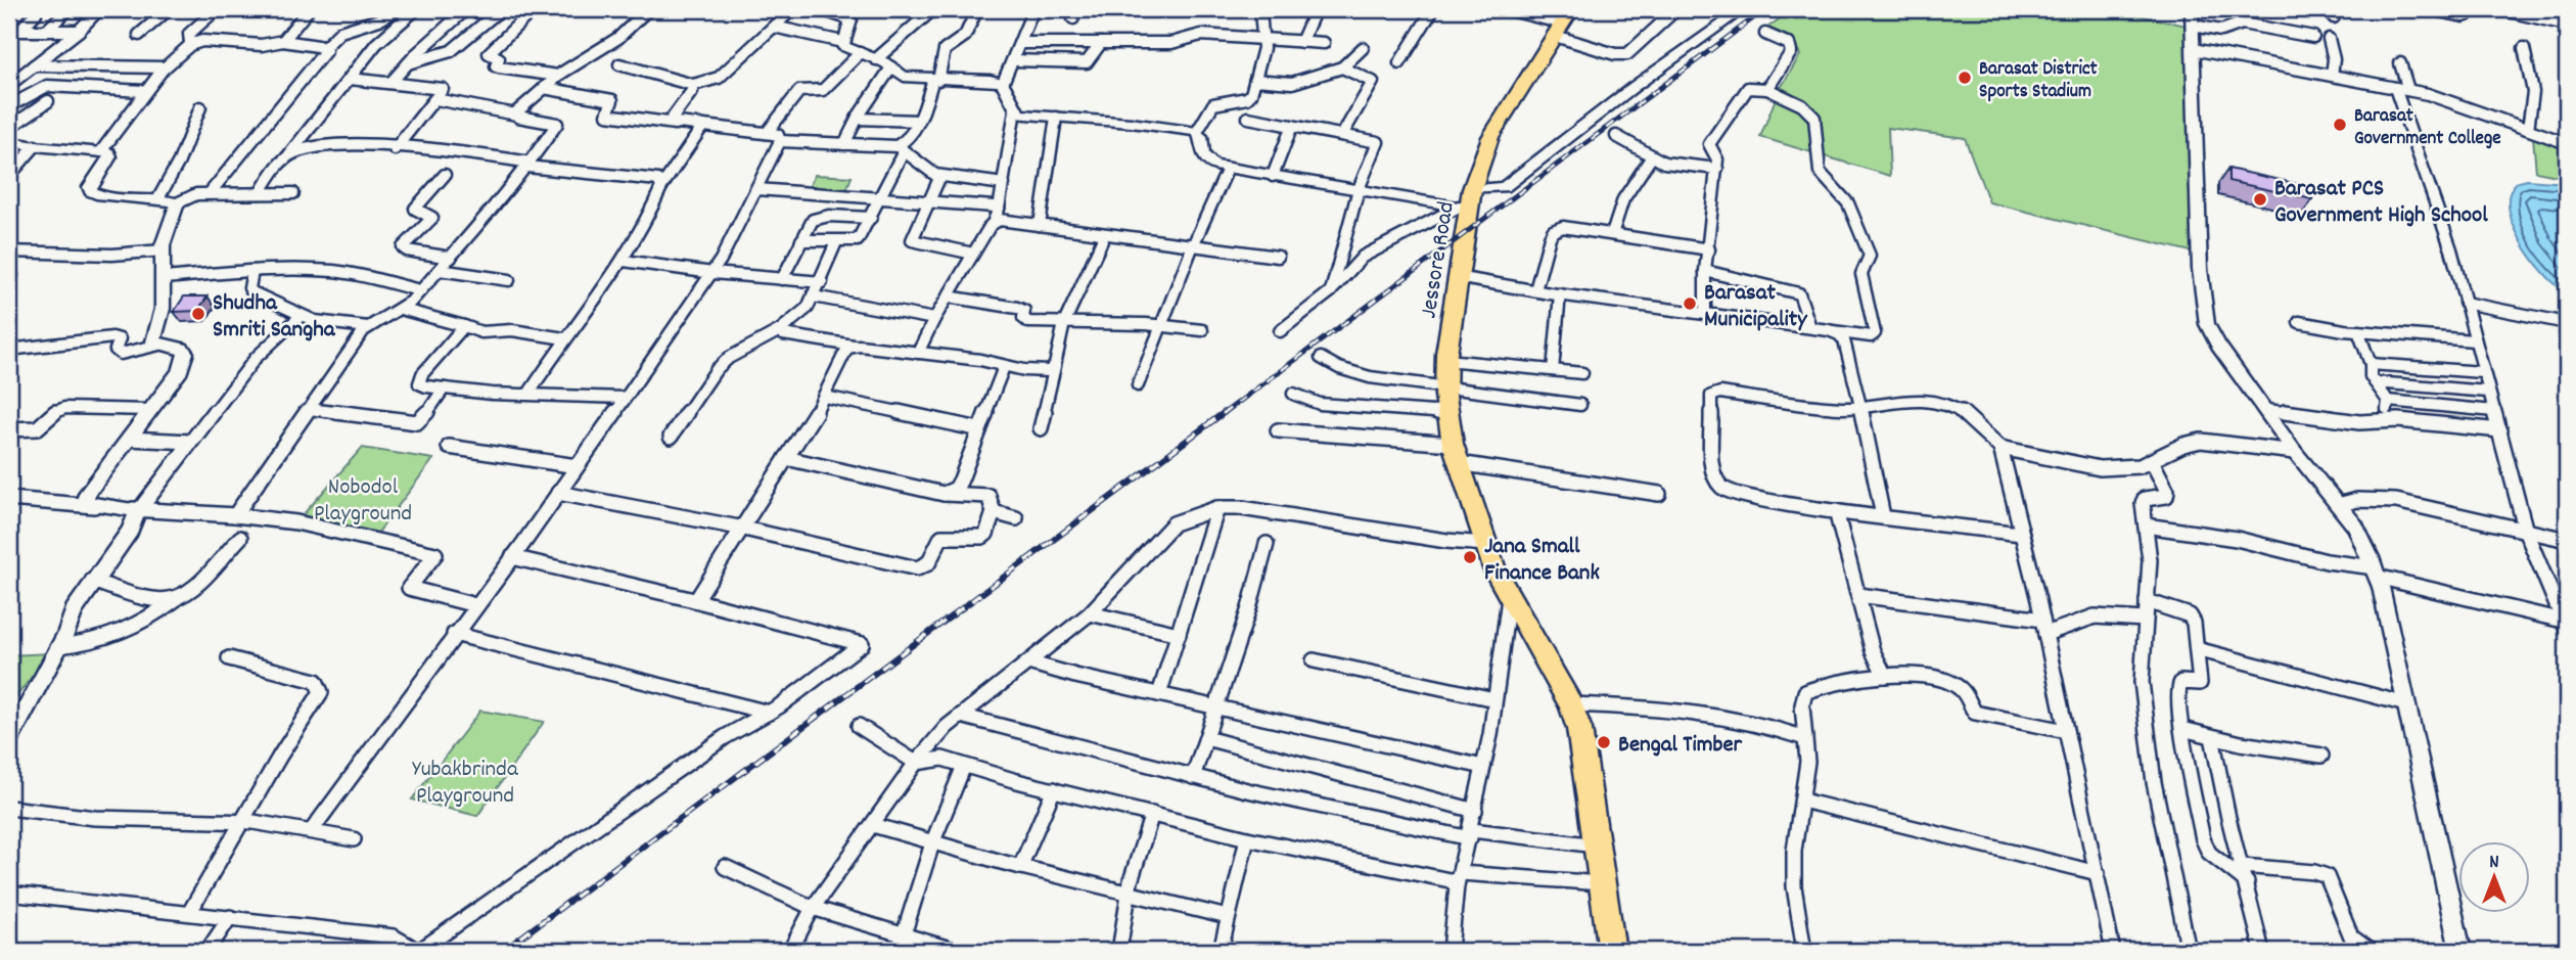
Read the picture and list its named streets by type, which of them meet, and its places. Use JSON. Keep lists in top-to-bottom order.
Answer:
{
  "streets": {
    "highway": ["Jessore Road"]
  },
  "parks": ["Nobodol Playground", "Yubakbrinda Playground"],
  "places": [
    "Barasat District Sports Stadium",
    "Barasat Government College",
    "Barasat PCS Government High School",
    "Barasat Municipality",
    "Shudha Smriti Sangha",
    "Jana Small Finance Bank",
    "Bengal Timber"
  ],
  "north": "top"
}
